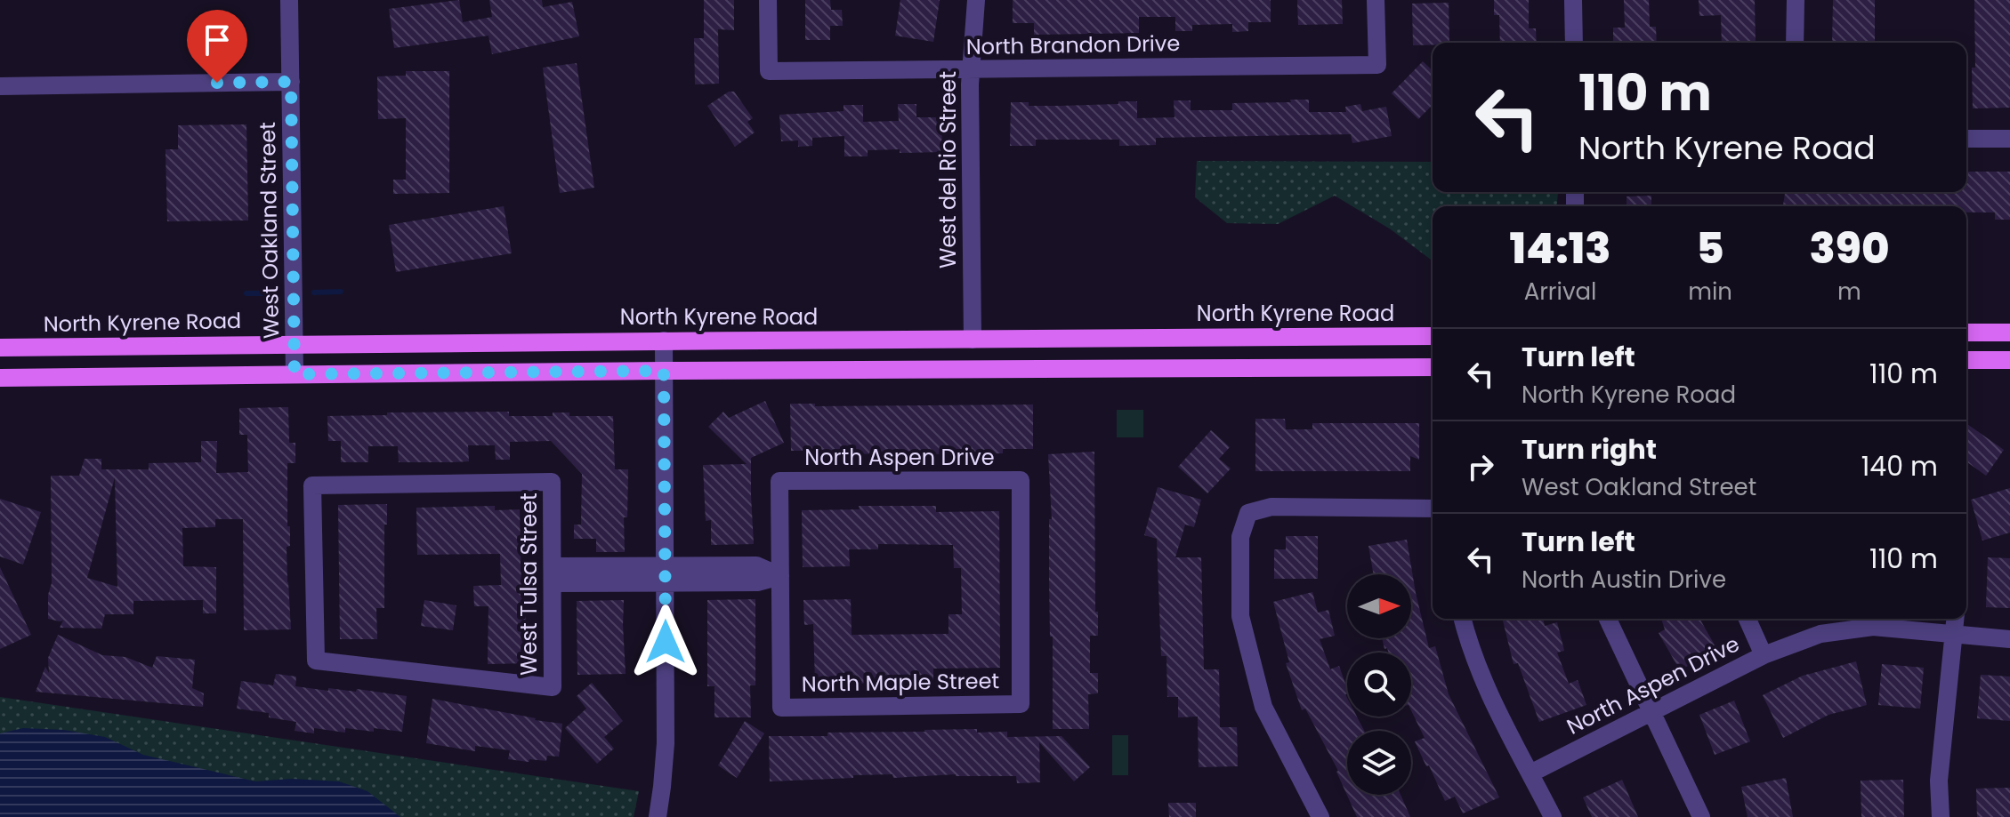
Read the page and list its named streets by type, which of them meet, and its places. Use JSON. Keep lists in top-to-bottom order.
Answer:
{
  "streets": {
    "main road": ["North Kyrene Road"],
    "street": [
      "North Brandon Drive",
      "West del Rio Street",
      "West Oakland Street",
      "North Aspen Drive",
      "West Tulsa Street",
      "North Maple Street"
    ]
  },
  "crossings": [
    ["North Brandon Drive", "West del Rio Street"],
    ["West del Rio Street", "North Kyrene Road"],
    ["West Oakland Street", "North Kyrene Road"],
    ["North Aspen Drive", "North Maple Street"]
  ],
  "north": "right",
  "page": {
    "turn": ["110 m", "North Kyrene Road"],
    "eta": [
      "14:13",
      "Arrival",
      "5",
      "min",
      "390",
      "m"
    ],
    "list": [
      {
        "name": "Turn left",
        "note": "North Kyrene Road",
        "value": "110 m"
      },
      {
        "name": "Turn right",
        "note": "West Oakland Street",
        "value": "140 m"
      },
      {
        "name": "Turn left",
        "note": "North Austin Drive",
        "value": "110 m"
      }
    ]
  }
}
